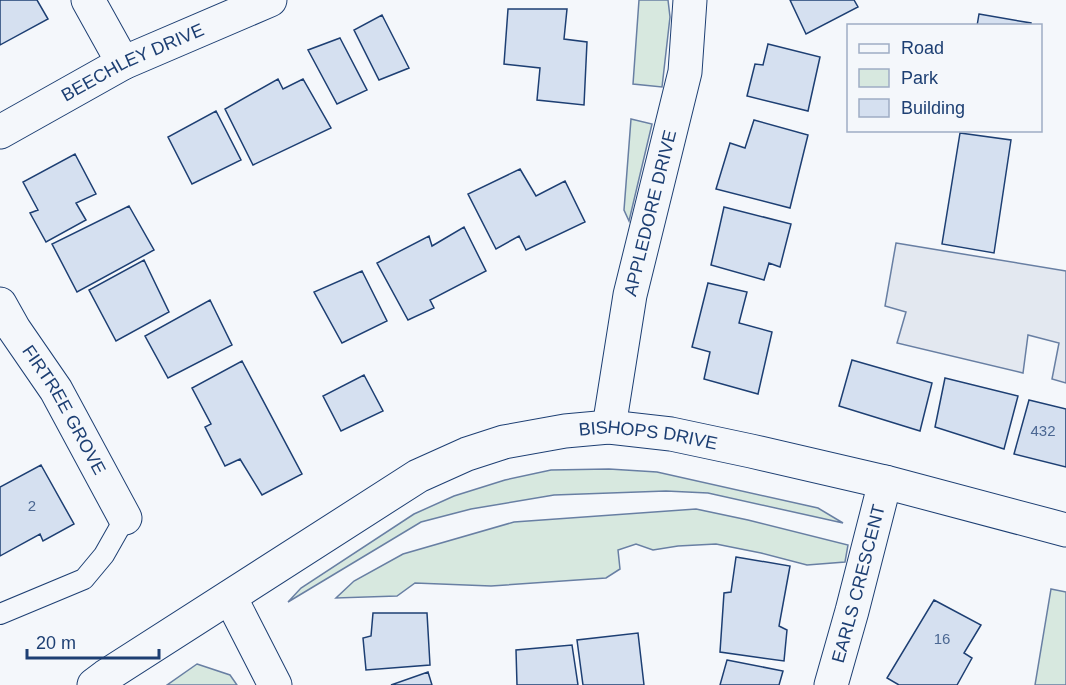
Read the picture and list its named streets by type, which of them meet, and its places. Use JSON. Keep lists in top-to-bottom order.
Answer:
{
  "streets": {
    "street": [
      "BEECHLEY DRIVE",
      "APPLEDORE DRIVE",
      "FIRTREE GROVE",
      "BISHOPS DRIVE",
      "EARLS CRESCENT"
    ]
  },
  "crossings": [
    ["APPLEDORE DRIVE", "BISHOPS DRIVE"],
    ["BISHOPS DRIVE", "EARLS CRESCENT"]
  ],
  "house_numbers": ["432", "2", "16"],
  "legend": ["Road", "Park", "Building"],
  "scale_bar": "20 m"
}
